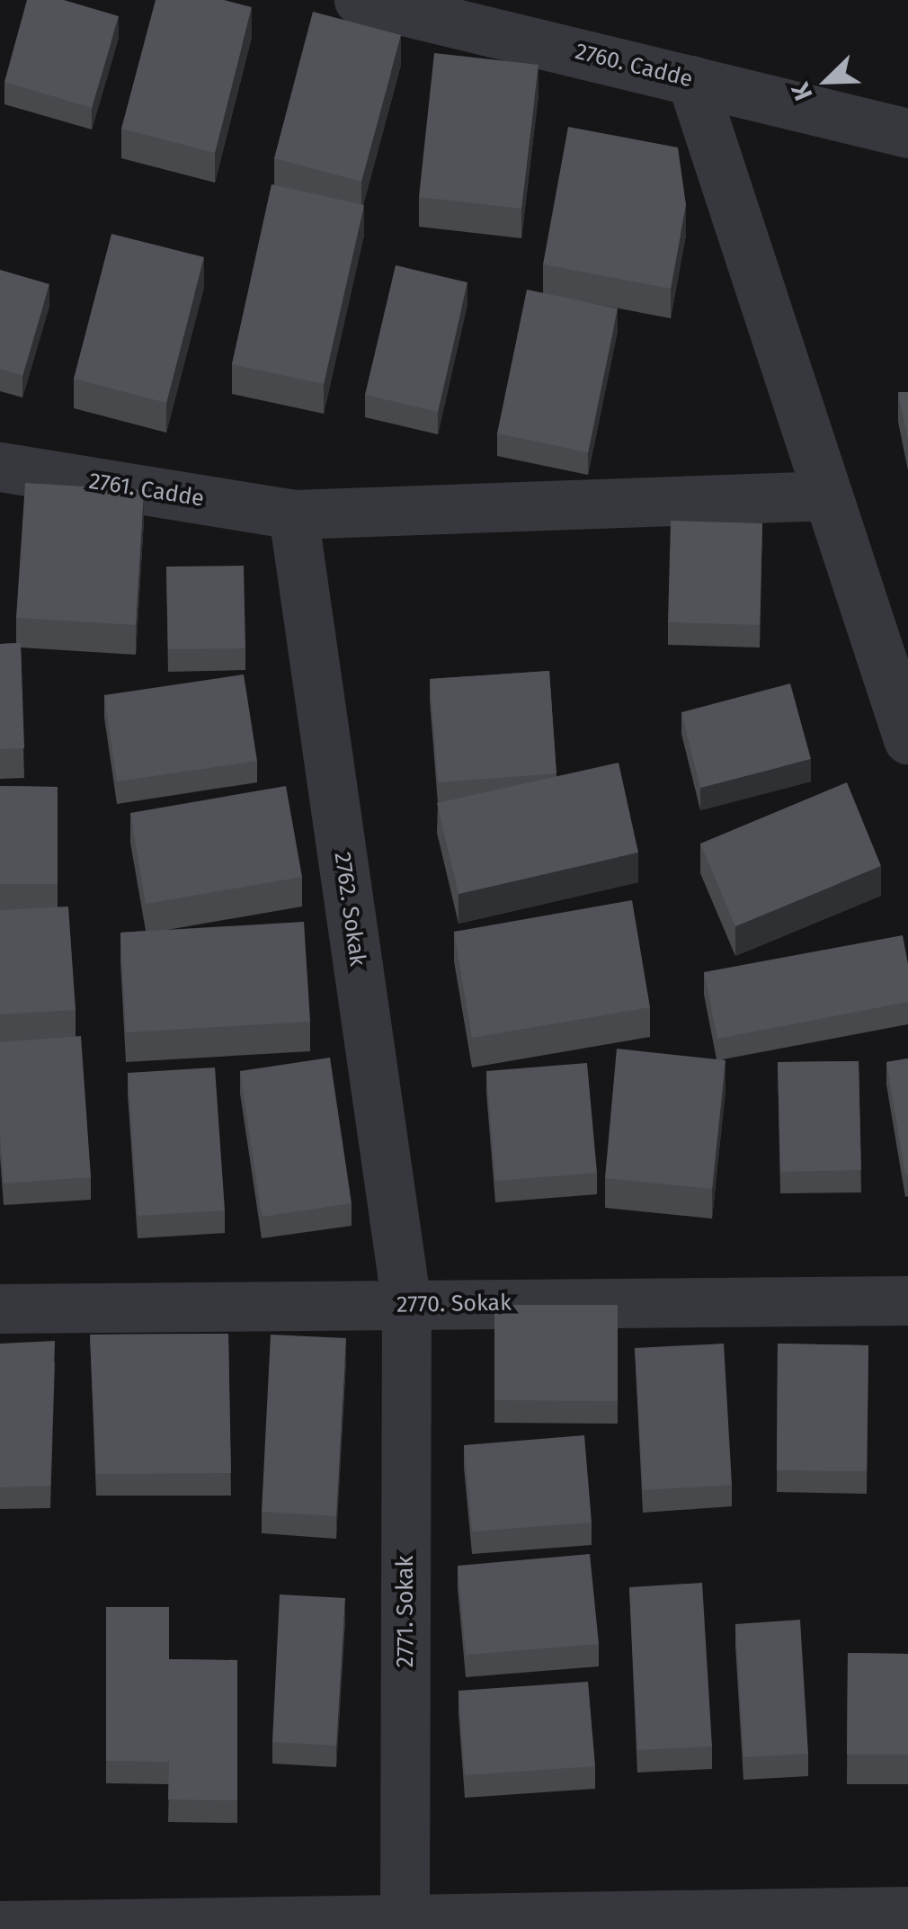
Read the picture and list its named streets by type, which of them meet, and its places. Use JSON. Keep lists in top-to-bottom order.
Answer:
{
  "streets": {
    "street": [
      "2760. Cadde",
      "2761. Cadde",
      "2762. Sokak",
      "2770. Sokak",
      "2771. Sokak"
    ]
  },
  "crossings": [
    ["2761. Cadde", "2762. Sokak"],
    ["2762. Sokak", "2770. Sokak"],
    ["2762. Sokak", "2771. Sokak"],
    ["2770. Sokak", "2771. Sokak"]
  ],
  "north": "bottom left"
}
